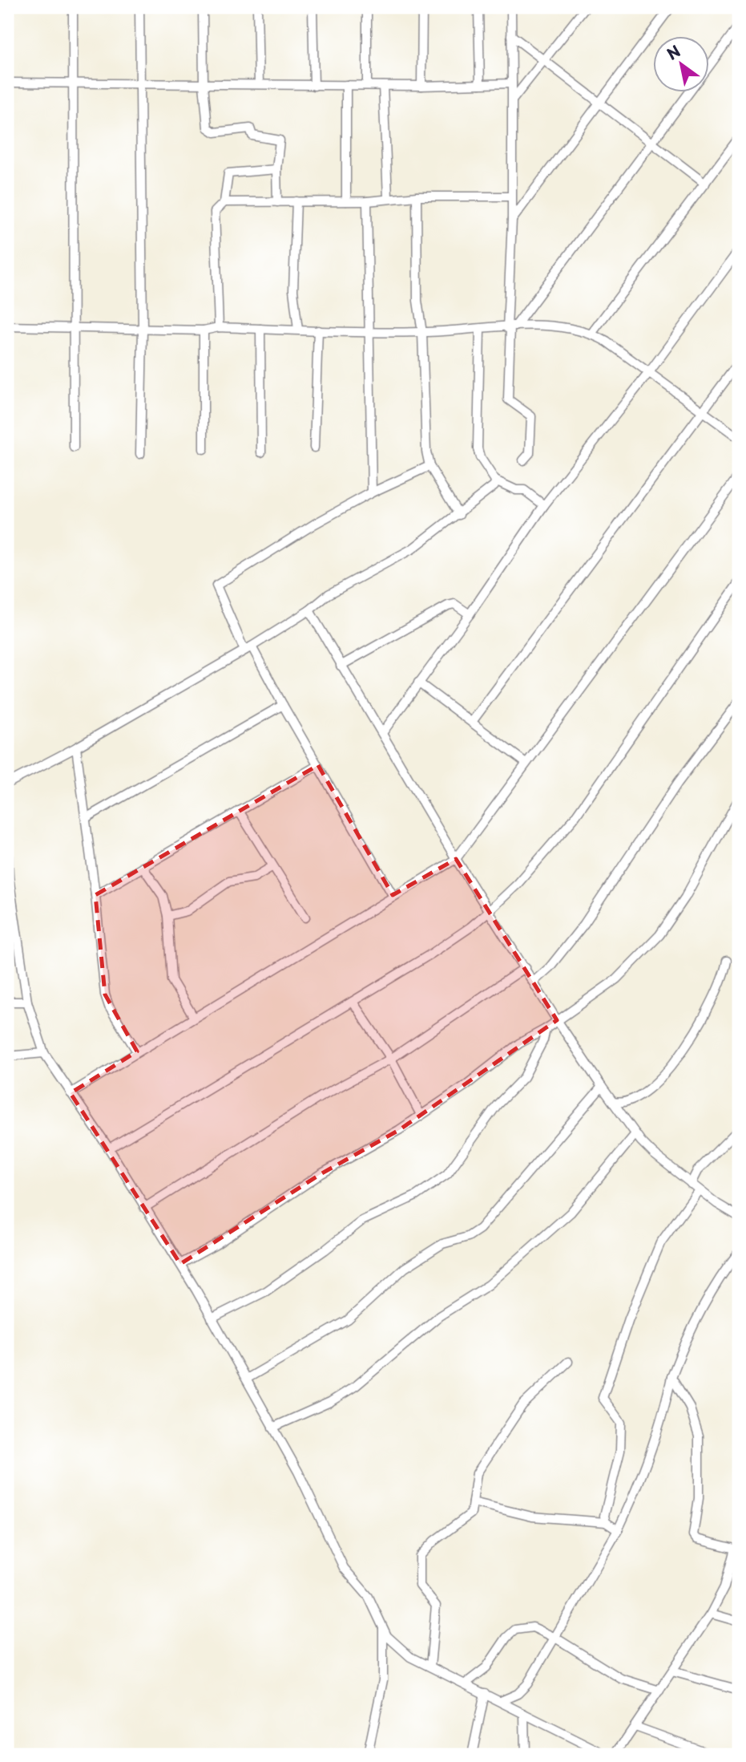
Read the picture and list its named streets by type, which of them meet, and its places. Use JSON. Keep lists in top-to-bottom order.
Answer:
{
  "north": "top left"
}
